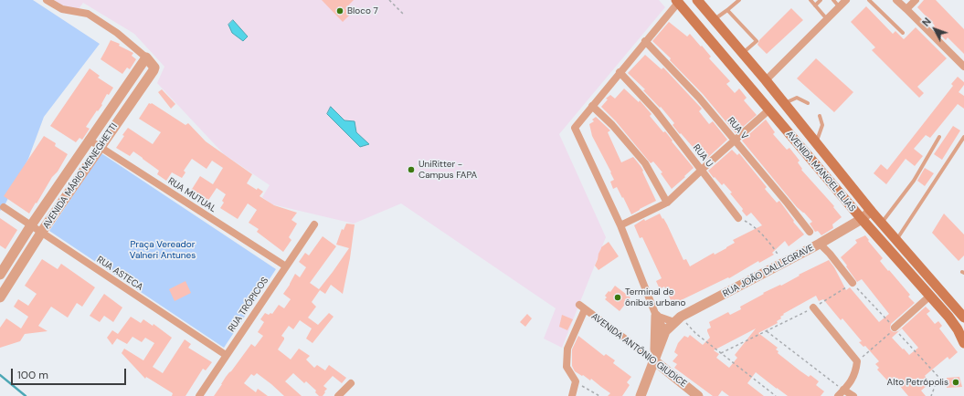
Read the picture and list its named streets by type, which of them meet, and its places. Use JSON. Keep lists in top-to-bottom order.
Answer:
{
  "streets": {
    "main road": ["AVENIDA MANOEL ELIAS"],
    "street": [
      "RUA V",
      "RUA U",
      "AVENIDA MÁRIO MENEGHETTI",
      "RUA MUTUAL",
      "RUA JOÃO DALLEGRAVE",
      "RUA ASTECA",
      "RUA TRÓPICOS",
      "AVENIDA ANTÔNIO GIUDICE"
    ]
  },
  "crossings": [
    ["AVENIDA MANOEL ELIAS", "RUA JOÃO DALLEGRAVE"],
    ["AVENIDA MÁRIO MENEGHETTI", "RUA MUTUAL"],
    ["AVENIDA MÁRIO MENEGHETTI", "RUA ASTECA"],
    ["RUA MUTUAL", "RUA TRÓPICOS"],
    ["RUA ASTECA", "RUA TRÓPICOS"]
  ],
  "parks": ["Praça Vereador Valneri Antunes"],
  "places": [
    "Bloco 7",
    "UniRitter - Campus FAPA",
    "Terminal de ônibus urbano",
    "Alto Petrópolis"
  ],
  "scale_bar": "100 m",
  "north": "top left"
}
